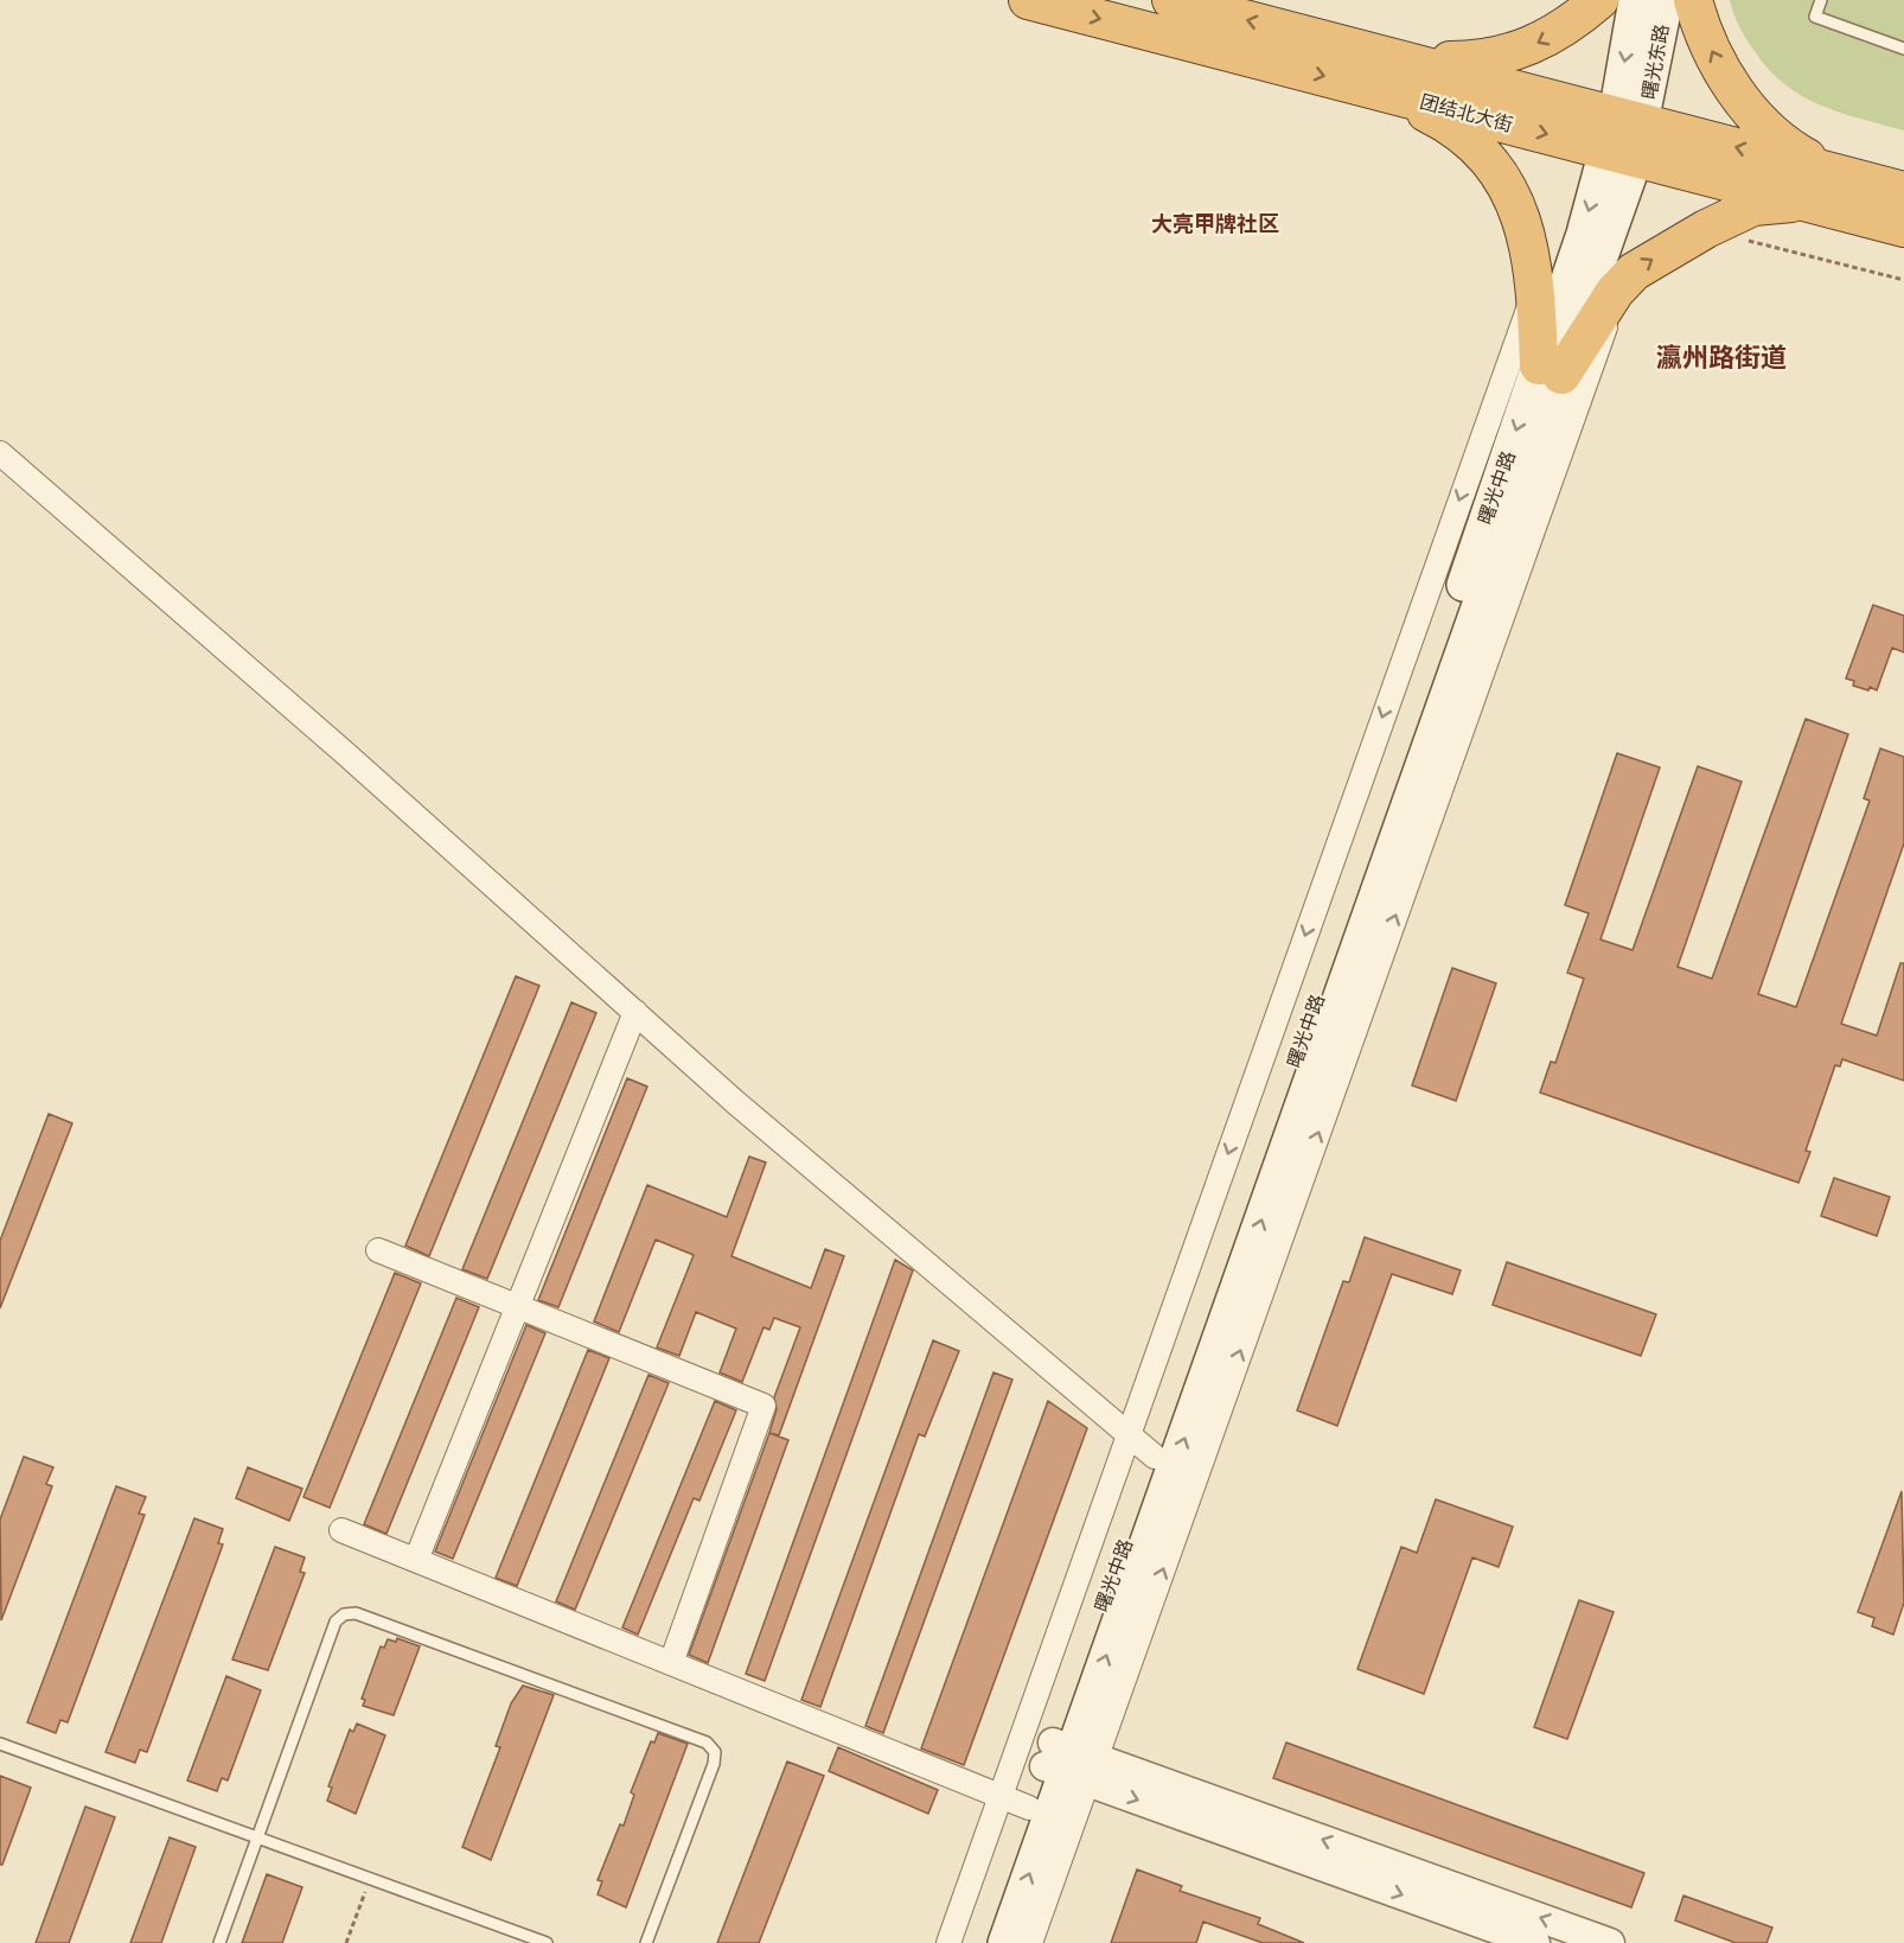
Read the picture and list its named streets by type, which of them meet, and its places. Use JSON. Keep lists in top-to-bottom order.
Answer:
{
  "streets": {
    "highway": ["团结北大街"],
    "main road": ["曙光东路", "曙光中路"]
  },
  "crossings": [
    ["曙光东路", "团结北大街"],
    ["曙光东路", "曙光中路"],
    ["团结北大街", "曙光中路"]
  ],
  "districts": ["大亮甲牌社区", "瀛州路街道"]
}
